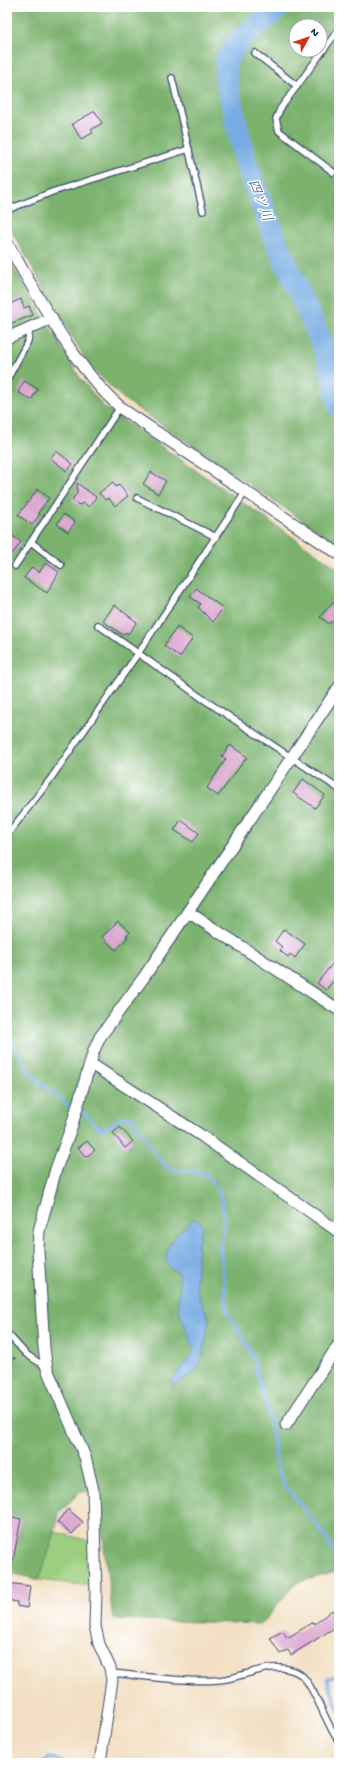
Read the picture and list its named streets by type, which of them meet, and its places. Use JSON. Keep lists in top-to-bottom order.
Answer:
{
  "water": ["四ツ川"],
  "north": "top right"
}
